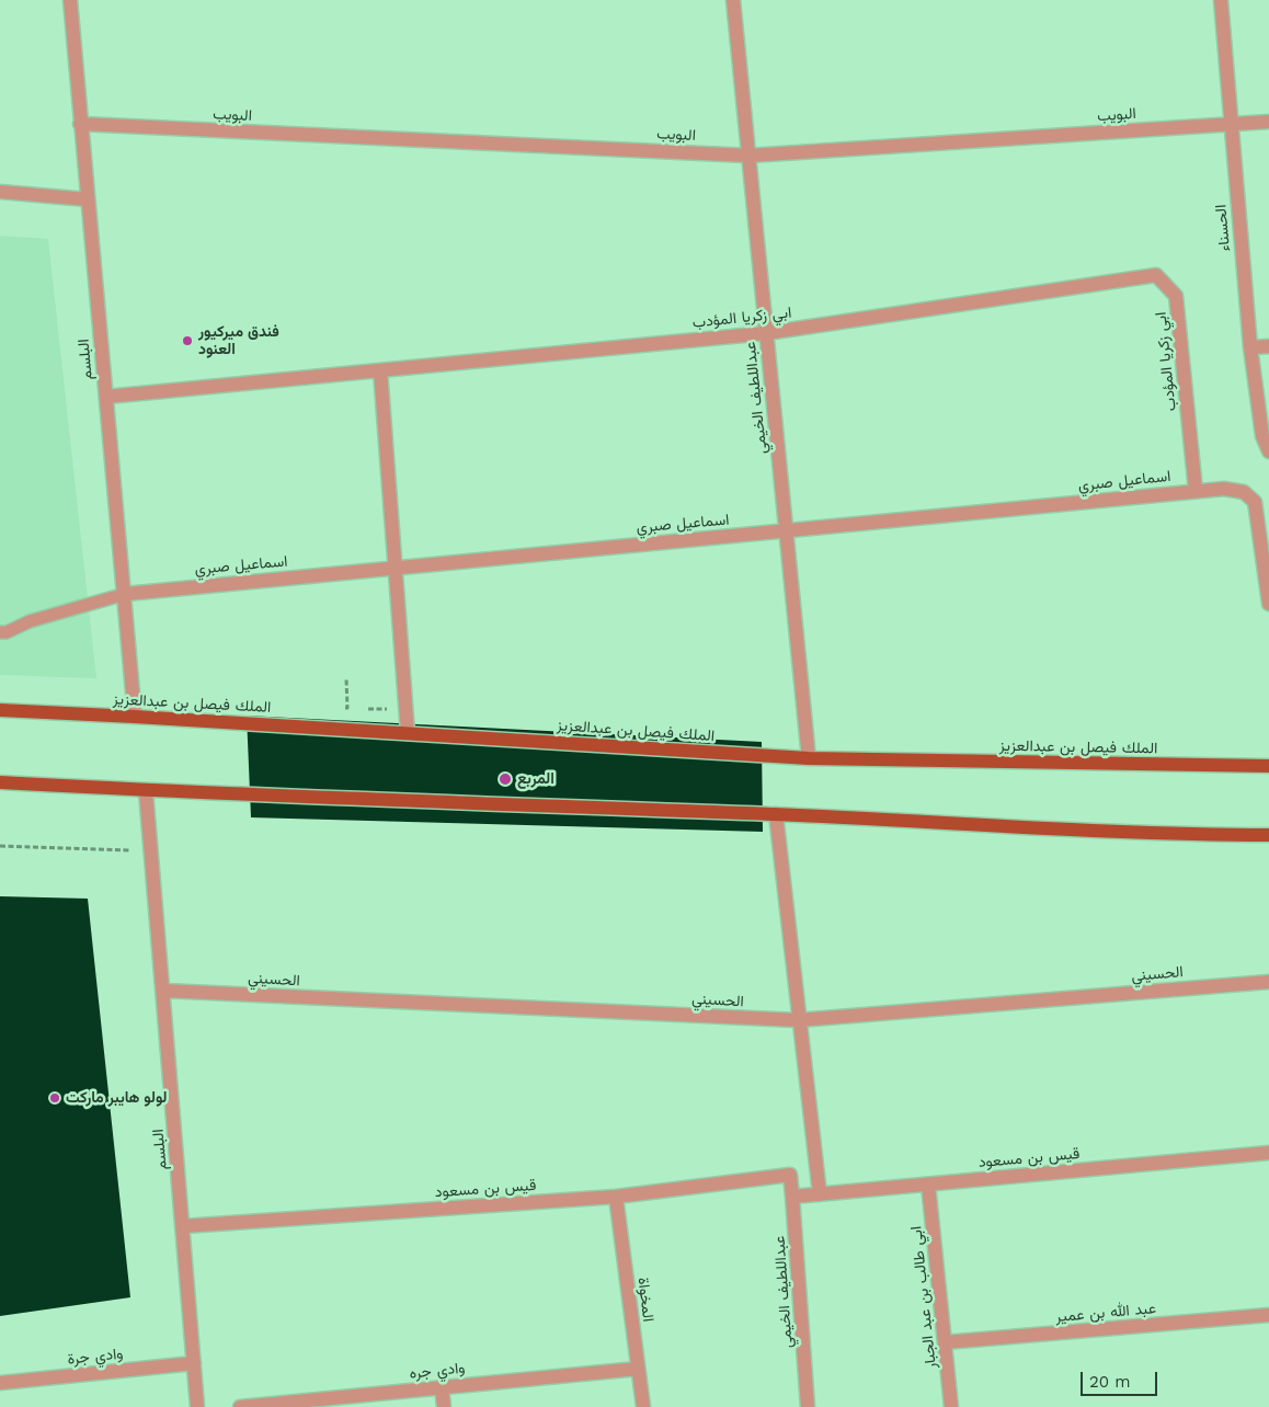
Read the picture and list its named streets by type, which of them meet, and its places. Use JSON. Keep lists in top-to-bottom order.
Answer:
{
  "streets": {
    "main road": ["الملك فيصل بن عبدالعزيز"],
    "street": [
      "البويب",
      "الحسناء",
      "ابي زكريا المؤدب",
      "البلسم",
      "عبداللطيف الخيمي",
      "اسماعيل صبري",
      "الحسيني",
      "قيس بن مسعود",
      "ابي طالب بن عبد الجبار",
      "المخواة",
      "عبد الله بن عمير",
      "وادي جرة",
      "وادي جره"
    ]
  },
  "crossings": [
    ["البويب", "الحسناء"],
    ["البويب", "البلسم"],
    ["البويب", "عبداللطيف الخيمي"],
    ["ابي زكريا المؤدب", "البلسم"],
    ["ابي زكريا المؤدب", "عبداللطيف الخيمي"],
    ["ابي زكريا المؤدب", "اسماعيل صبري"],
    ["البلسم", "اسماعيل صبري"],
    ["البلسم", "الملك فيصل بن عبدالعزيز"],
    ["البلسم", "الحسيني"],
    ["البلسم", "قيس بن مسعود"],
    ["البلسم", "وادي جرة"],
    ["عبداللطيف الخيمي", "اسماعيل صبري"],
    ["عبداللطيف الخيمي", "الملك فيصل بن عبدالعزيز"],
    ["عبداللطيف الخيمي", "قيس بن مسعود"],
    ["قيس بن مسعود", "ابي طالب بن عبد الجبار"],
    ["قيس بن مسعود", "المخواة"],
    ["ابي طالب بن عبد الجبار", "عبد الله بن عمير"],
    ["المخواة", "وادي جره"]
  ],
  "places": ["فندق ميركيور العنود", "المربع", "لولو هايبر ماركت"],
  "scale_bar": "20 m"
}
